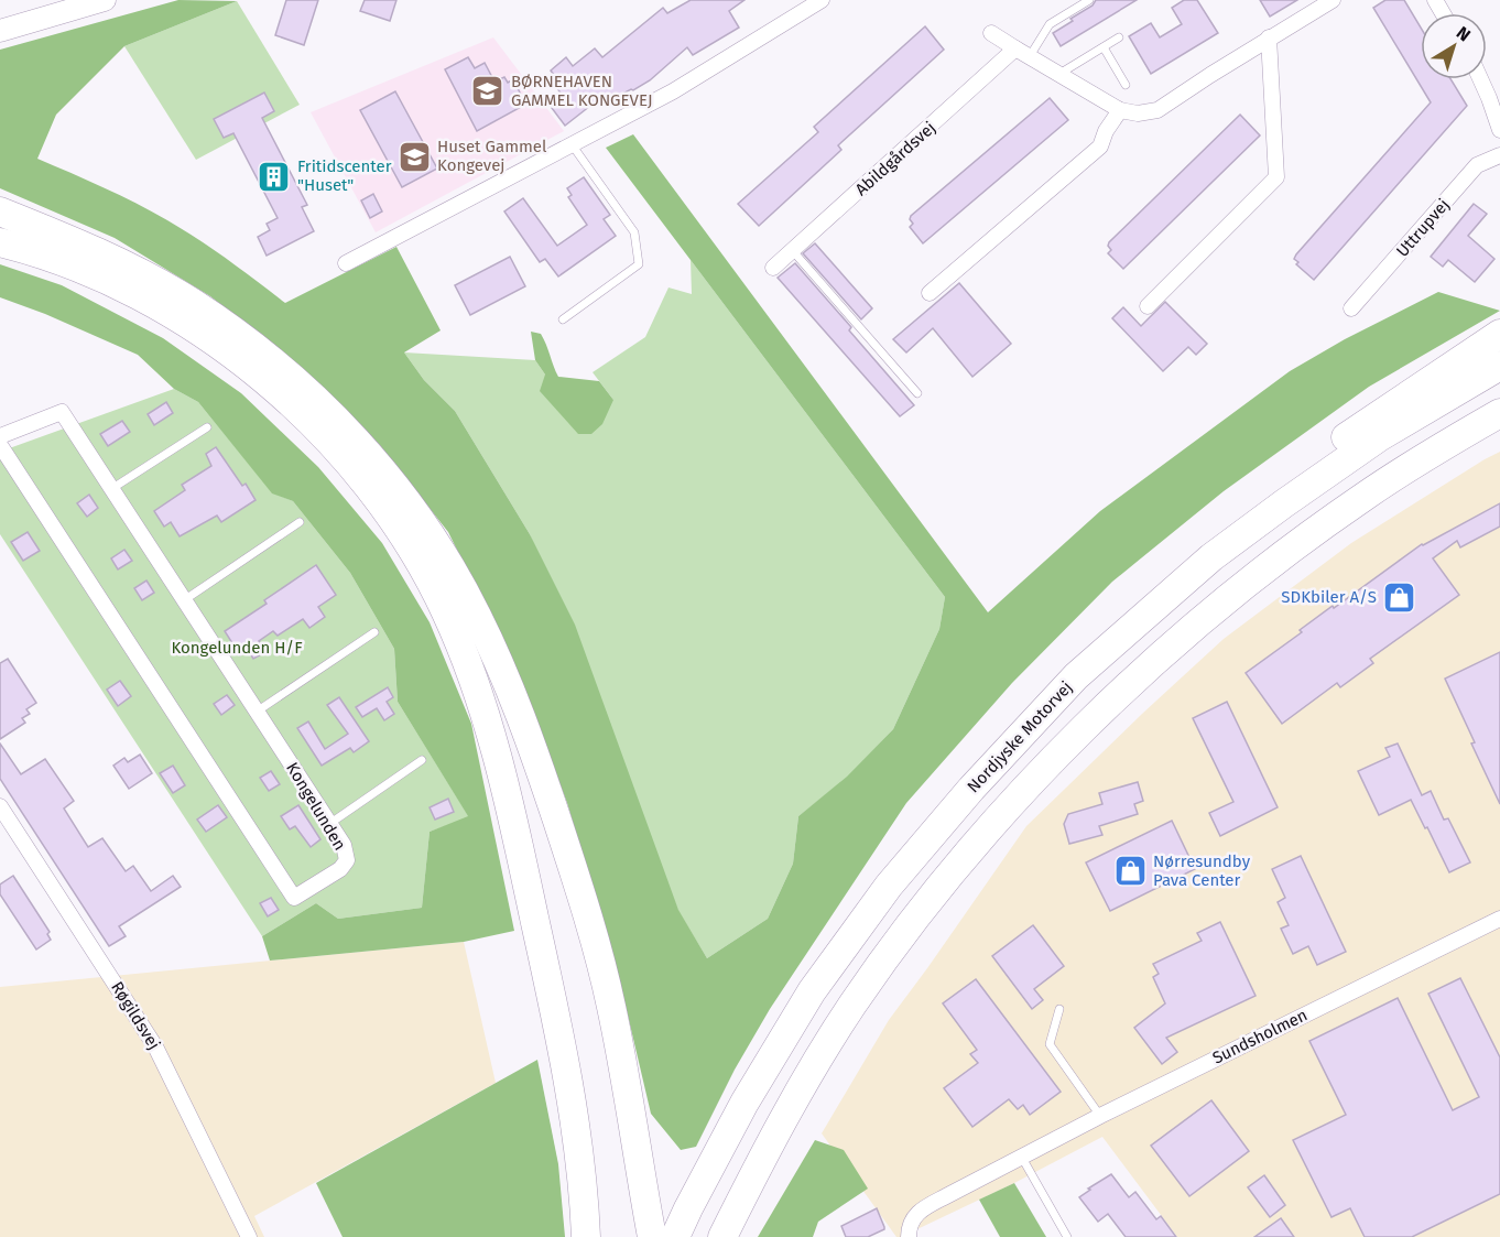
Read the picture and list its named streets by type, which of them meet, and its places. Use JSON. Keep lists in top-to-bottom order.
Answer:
{
  "streets": {
    "highway": ["Nordjyske Motorvej"],
    "street": [
      "Abildgårdsvej",
      "Uttrupvej",
      "Kongelunden",
      "Røgildsvej",
      "Sundsholmen"
    ]
  },
  "parks": ["Kongelunden H/F"],
  "places": {
    "school or university": ["BØRNEHAVEN GAMMEL KONGEVEJ", "Huset Gammel Kongevej"],
    "building": ["Fritidscenter \"Huset\""],
    "shop": ["SDKbiler A/S", "Nørresundby Pava Center"]
  },
  "north": "top right"
}
